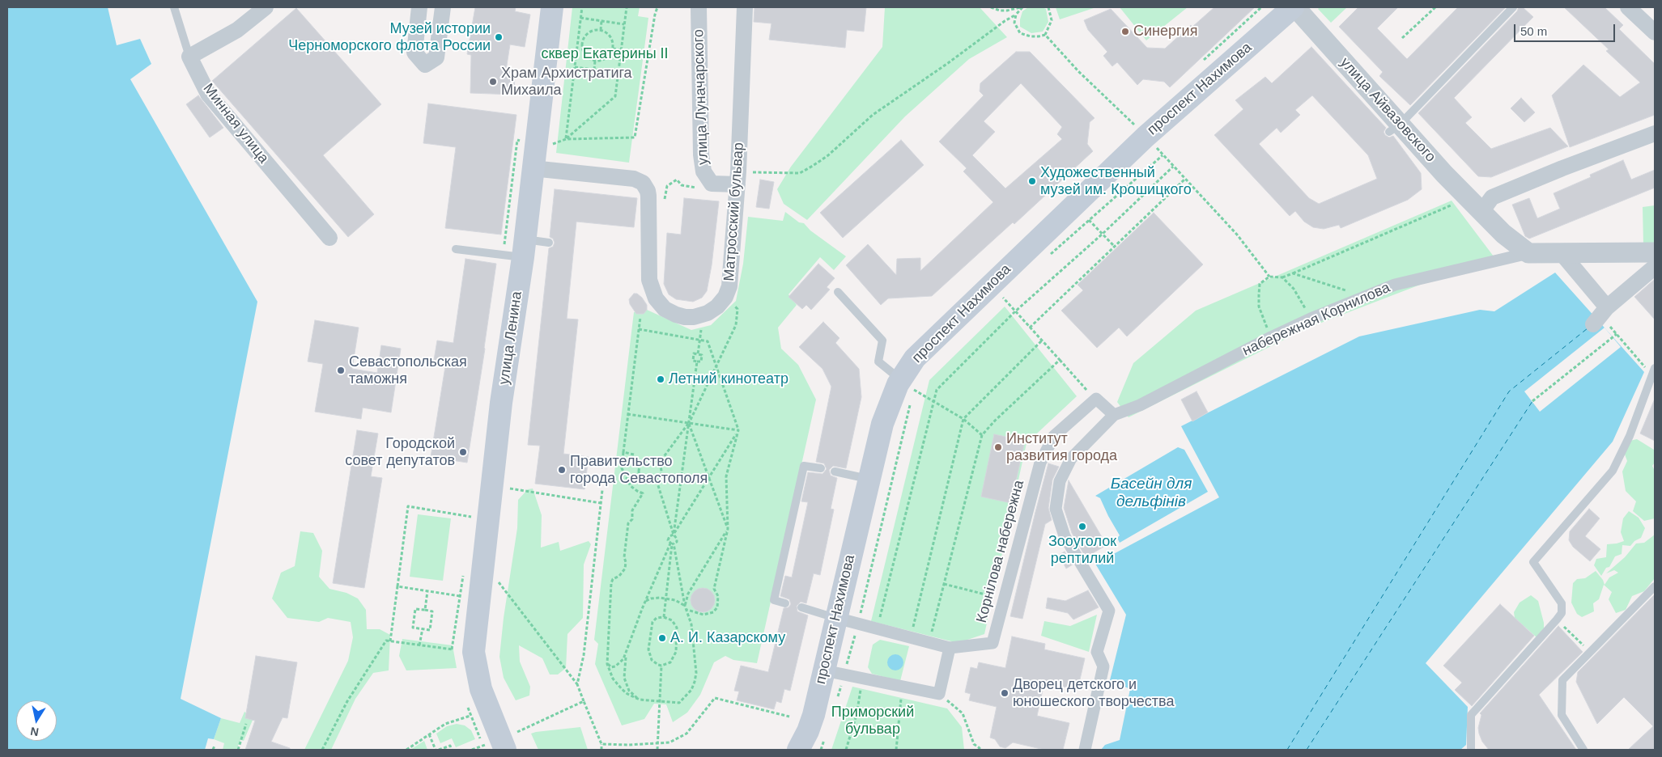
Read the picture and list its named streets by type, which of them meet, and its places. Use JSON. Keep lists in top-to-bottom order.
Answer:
{
  "streets": {
    "main road": ["проспект Нахимова", "улица Ленина"],
    "street": [
      "улица Луначарского",
      "улица Айвазовского",
      "Минная улица",
      "Матросский бульвар",
      "набережная Корнилова",
      "Корнілова набережна"
    ]
  },
  "crossings": [
    ["проспект Нахимова", "улица Айвазовского"],
    ["улица Луначарского", "Матросский бульвар"],
    ["улица Айвазовского", "набережная Корнилова"],
    ["Матросский бульвар", "улица Ленина"],
    ["набережная Корнилова", "Корнілова набережна"]
  ],
  "water": ["Басейн для дельфiнiв"],
  "parks": ["cквер Екатерины II", "Приморский бульвар"],
  "places": [
    "Синергия",
    "Музей истории Черноморского флота России",
    "Храм Архистратига Михаила",
    "Художественный музей им. Крошицкого",
    "Севастопольская таможня",
    "Летний кинотеатр",
    "Институт развития города",
    "Городской совет депутатов",
    "Правительство города Севастополя",
    "Зооуголок рептилий",
    "А. И. Казарскому",
    "Дворец детского и юношеского творчества"
  ],
  "scale_bar": "50 m",
  "north": "bottom"
}
